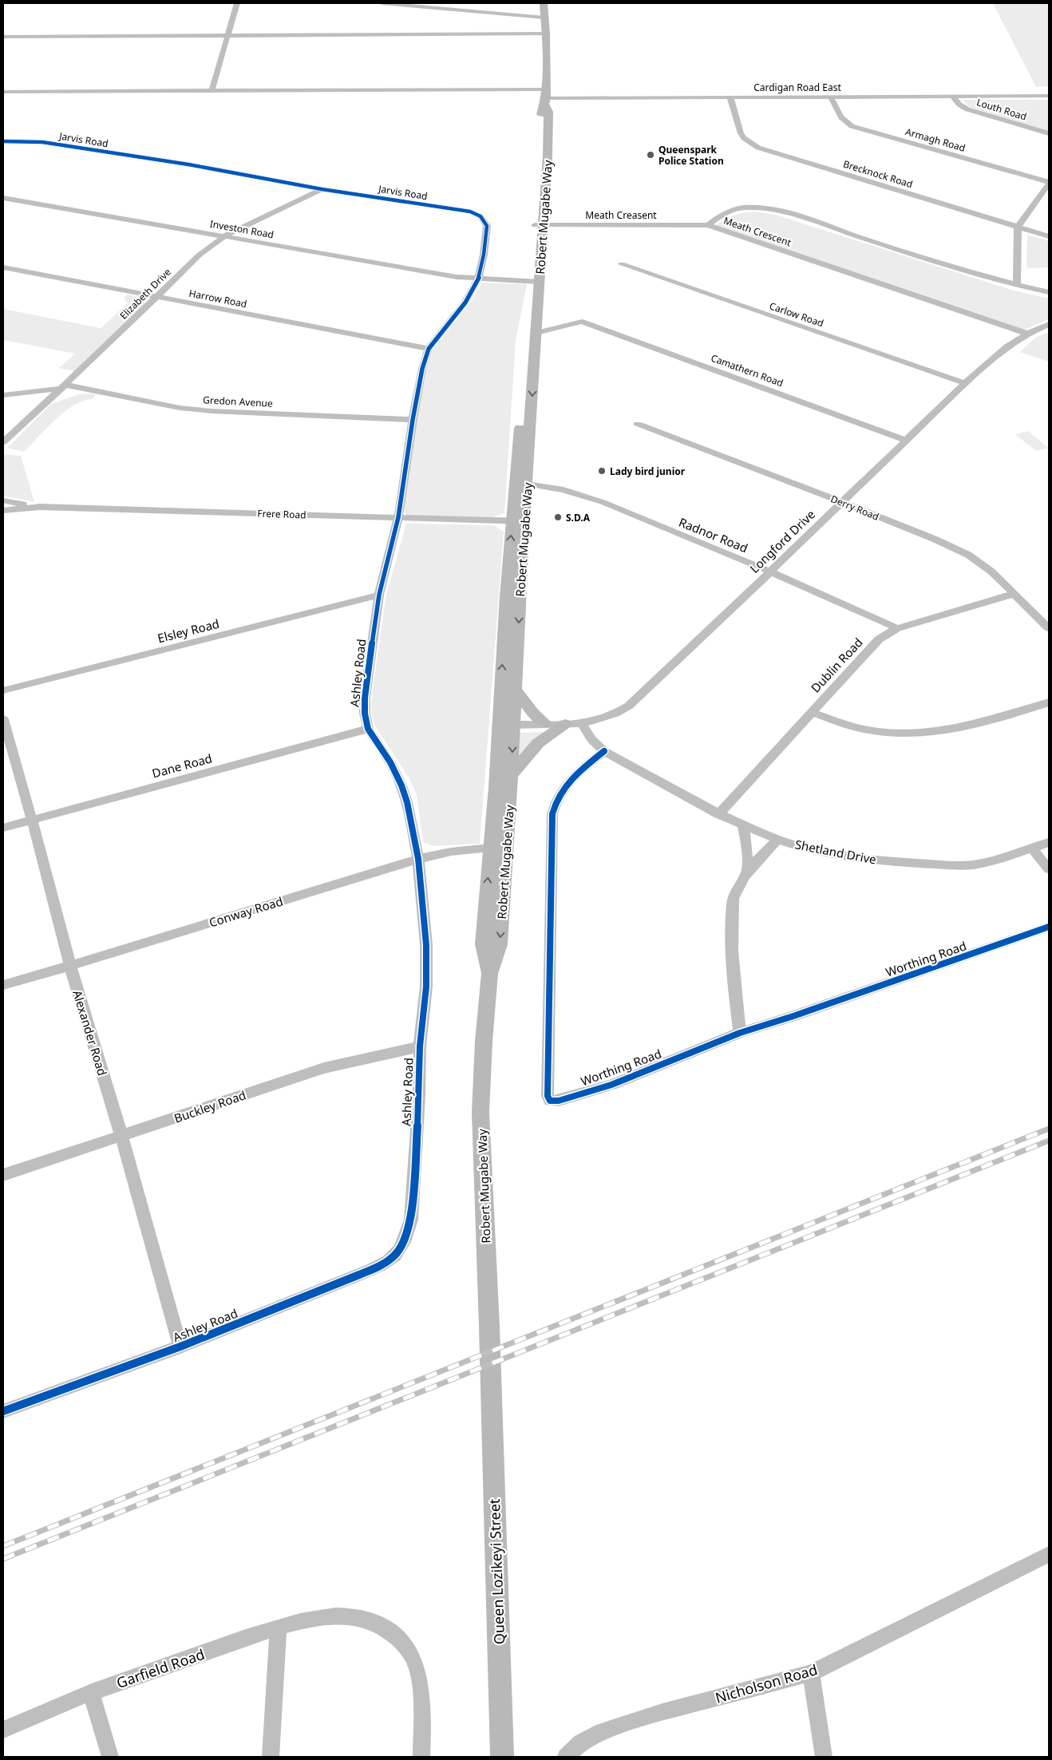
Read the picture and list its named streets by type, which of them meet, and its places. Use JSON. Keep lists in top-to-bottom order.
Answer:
{
  "streets": {
    "main road": ["Robert Mugabe Way", "Queen Lozikeyi Street"],
    "street": [
      "Cardigan Road East",
      "Louth Road",
      "Jarvis Road",
      "Armagh Road",
      "Brecknock Road",
      "Meath Creasent",
      "Investon Road",
      "Meath Crescent",
      "Elizabeth Drive",
      "Harrow Road",
      "Carlow Road",
      "Camathern Road",
      "Gredon Avenue",
      "Derry Road",
      "Frere Road",
      "Radnor Road",
      "Longford Drive",
      "Elsley Road",
      "Dublin Road",
      "Ashley Road",
      "Dane Road",
      "Shetland Drive",
      "Conway Road",
      "Worthing Road",
      "Alexander Road",
      "Buckley Road",
      "Garfield Road",
      "Nicholson Road"
    ]
  },
  "crossings": [
    ["Cardigan Road East", "Louth Road"],
    ["Cardigan Road East", "Armagh Road"],
    ["Cardigan Road East", "Brecknock Road"],
    ["Cardigan Road East", "Robert Mugabe Way"],
    ["Jarvis Road", "Investon Road"],
    ["Jarvis Road", "Elizabeth Drive"],
    ["Jarvis Road", "Harrow Road"],
    ["Jarvis Road", "Gredon Avenue"],
    ["Jarvis Road", "Frere Road"],
    ["Jarvis Road", "Ashley Road"],
    ["Meath Creasent", "Robert Mugabe Way"],
    ["Meath Creasent", "Meath Crescent"],
    ["Robert Mugabe Way", "Investon Road"],
    ["Robert Mugabe Way", "Camathern Road"],
    ["Robert Mugabe Way", "Frere Road"],
    ["Robert Mugabe Way", "Radnor Road"],
    ["Robert Mugabe Way", "Longford Drive"],
    ["Robert Mugabe Way", "Conway Road"],
    ["Robert Mugabe Way", "Queen Lozikeyi Street"],
    ["Investon Road", "Elizabeth Drive"],
    ["Meath Crescent", "Longford Drive"],
    ["Elizabeth Drive", "Harrow Road"],
    ["Elizabeth Drive", "Gredon Avenue"],
    ["Carlow Road", "Longford Drive"],
    ["Camathern Road", "Longford Drive"],
    ["Derry Road", "Longford Drive"],
    ["Derry Road", "Dublin Road"],
    ["Frere Road", "Ashley Road"],
    ["Radnor Road", "Longford Drive"],
    ["Radnor Road", "Dublin Road"],
    ["Longford Drive", "Shetland Drive"],
    ["Elsley Road", "Ashley Road"],
    ["Dublin Road", "Shetland Drive"],
    ["Ashley Road", "Dane Road"],
    ["Ashley Road", "Conway Road"],
    ["Ashley Road", "Alexander Road"],
    ["Ashley Road", "Buckley Road"],
    ["Dane Road", "Alexander Road"],
    ["Shetland Drive", "Worthing Road"],
    ["Conway Road", "Alexander Road"],
    ["Alexander Road", "Buckley Road"]
  ],
  "places": ["Queenspark Police Station", "Lady bird junior", "S.D.A"]
}
